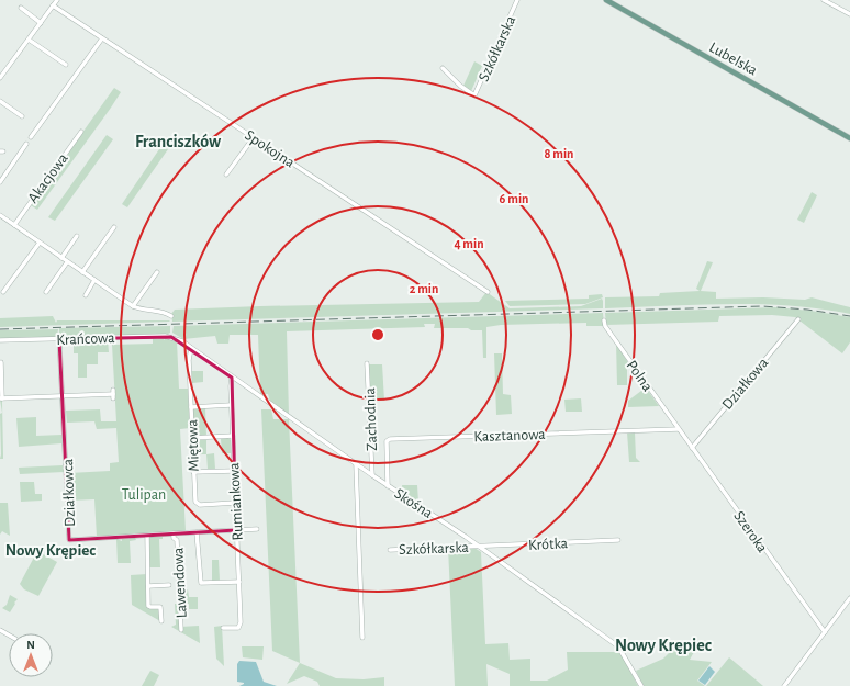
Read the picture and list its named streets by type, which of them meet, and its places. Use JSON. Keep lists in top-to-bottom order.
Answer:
{
  "streets": {
    "main road": ["Lubelska"],
    "street": [
      "Szkółkarska",
      "Spokojna",
      "Akacjowa",
      "Krańcowa",
      "Polna",
      "Działkowa",
      "Zachodnia",
      "Kasztanowa",
      "Miętowa",
      "Działkowca",
      "Rumiankowa",
      "Skośna",
      "Szeroka",
      "Krótka",
      "Lawendowa"
    ]
  },
  "crossings": [
    ["Szkółkarska", "Skośna"],
    ["Szkółkarska", "Krótka"],
    ["Krańcowa", "Działkowca"],
    ["Krańcowa", "Skośna"],
    ["Polna", "Kasztanowa"],
    ["Polna", "Szeroka"],
    ["Działkowa", "Szeroka"],
    ["Zachodnia", "Skośna"],
    ["Kasztanowa", "Skośna"],
    ["Kasztanowa", "Szeroka"],
    ["Miętowa", "Rumiankowa"],
    ["Miętowa", "Skośna"],
    ["Działkowca", "Lawendowa"],
    ["Rumiankowa", "Skośna"],
    ["Skośna", "Krótka"]
  ],
  "districts": ["Franciszków", "Nowy Krępiec", "Nowy Krępiec"],
  "parks": ["Tulipan"],
  "north": "top",
  "rings": [
    "8 min",
    "6 min",
    "4 min",
    "2 min"
  ]
}
